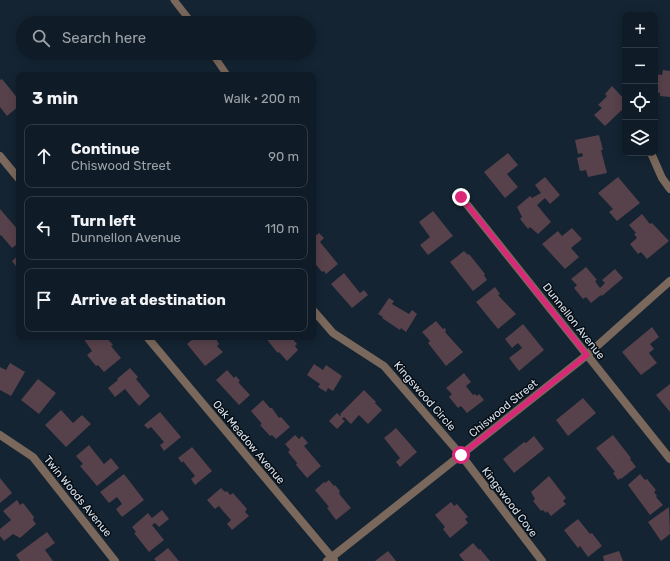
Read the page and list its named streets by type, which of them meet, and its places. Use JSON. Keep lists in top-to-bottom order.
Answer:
{
  "streets": {
    "street": [
      "Dunnellon Avenue",
      "Kingswood Circle",
      "Chiswood Street",
      "Oak Meadow Avenue",
      "Twin Woods Avenue",
      "Kingswood Cove"
    ]
  },
  "crossings": [
    ["Dunnellon Avenue", "Chiswood Street"],
    ["Kingswood Circle", "Chiswood Street"],
    ["Kingswood Circle", "Kingswood Cove"],
    ["Chiswood Street", "Oak Meadow Avenue"],
    ["Chiswood Street", "Kingswood Cove"]
  ],
  "page": {
    "map_buttons": ["+", "−"],
    "search": "Search here",
    "heading": ["3 min", "Walk · 200 m"],
    "list": [
      ["Continue", "Chiswood Street", "90 m"],
      ["Turn left", "Dunnellon Avenue", "110 m"],
      "Arrive at destination"
    ]
  }
}
